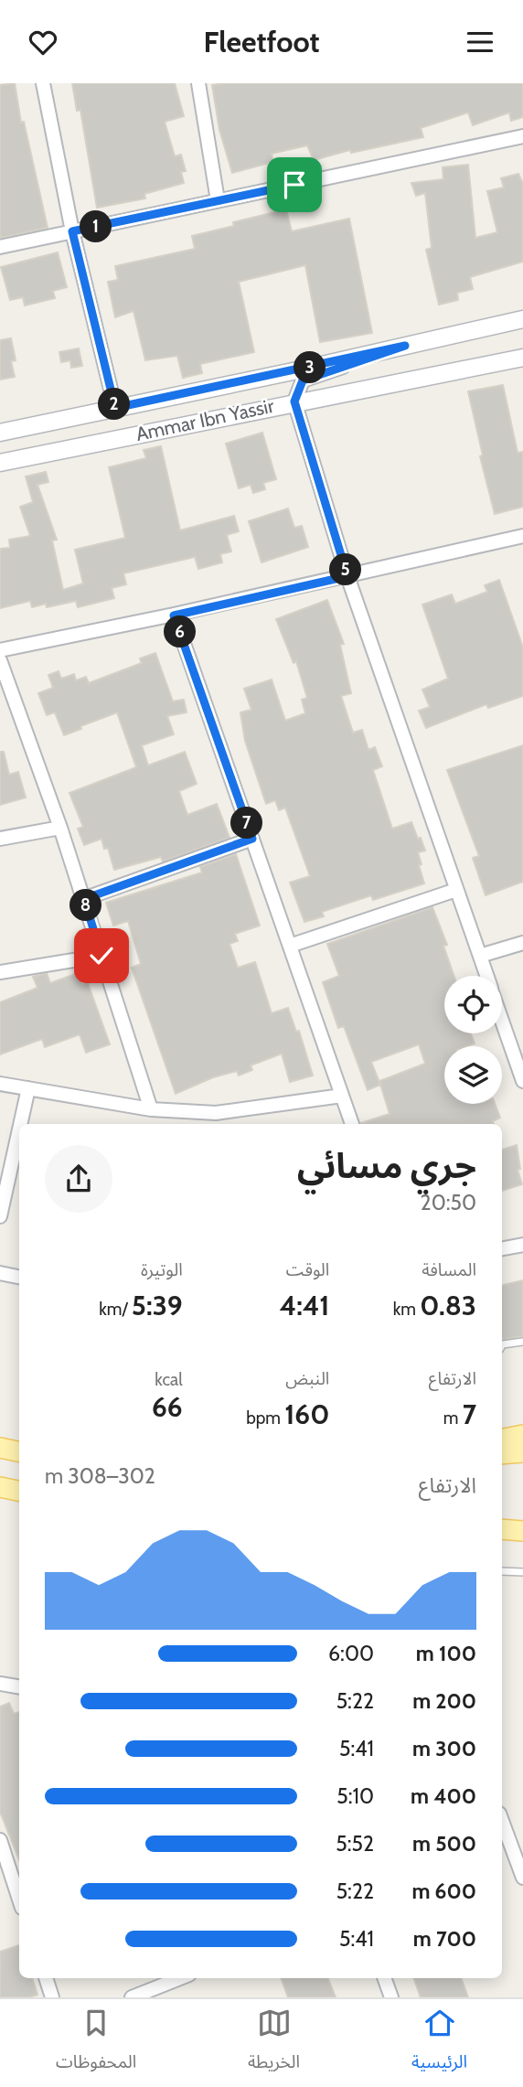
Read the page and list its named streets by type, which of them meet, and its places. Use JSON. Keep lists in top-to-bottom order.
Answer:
{
  "streets": {
    "street": ["Ammar Ibn Yassir"]
  },
  "page": {
    "header": "Fleetfoot",
    "pins": [
      "1",
      "3",
      "2",
      "5",
      "6",
      "7",
      "8"
    ],
    "heading": ["جري مسائي", "20:50"],
    "stats": [
      ["المسافة", "0.83 km"],
      ["الوقت", "4:41"],
      ["الوتيرة", "5:39 /km"],
      ["الارتفاع", "7 m"],
      ["النبض", "160 bpm"],
      ["kcal", "66"]
    ],
    "chart": ["الارتفاع", "302–308 m"],
    "list": [
      {
        "name": "100 m",
        "note": "6:00"
      },
      {
        "name": "200 m",
        "note": "5:22"
      },
      {
        "name": "300 m",
        "note": "5:41"
      },
      {
        "name": "400 m",
        "note": "5:10"
      },
      {
        "name": "500 m",
        "note": "5:52"
      },
      {
        "name": "600 m",
        "note": "5:22"
      },
      {
        "name": "700 m",
        "note": "5:41"
      }
    ],
    "tabs": ["الرئيسية", "الخريطة", "المحفوظات"]
  }
}
